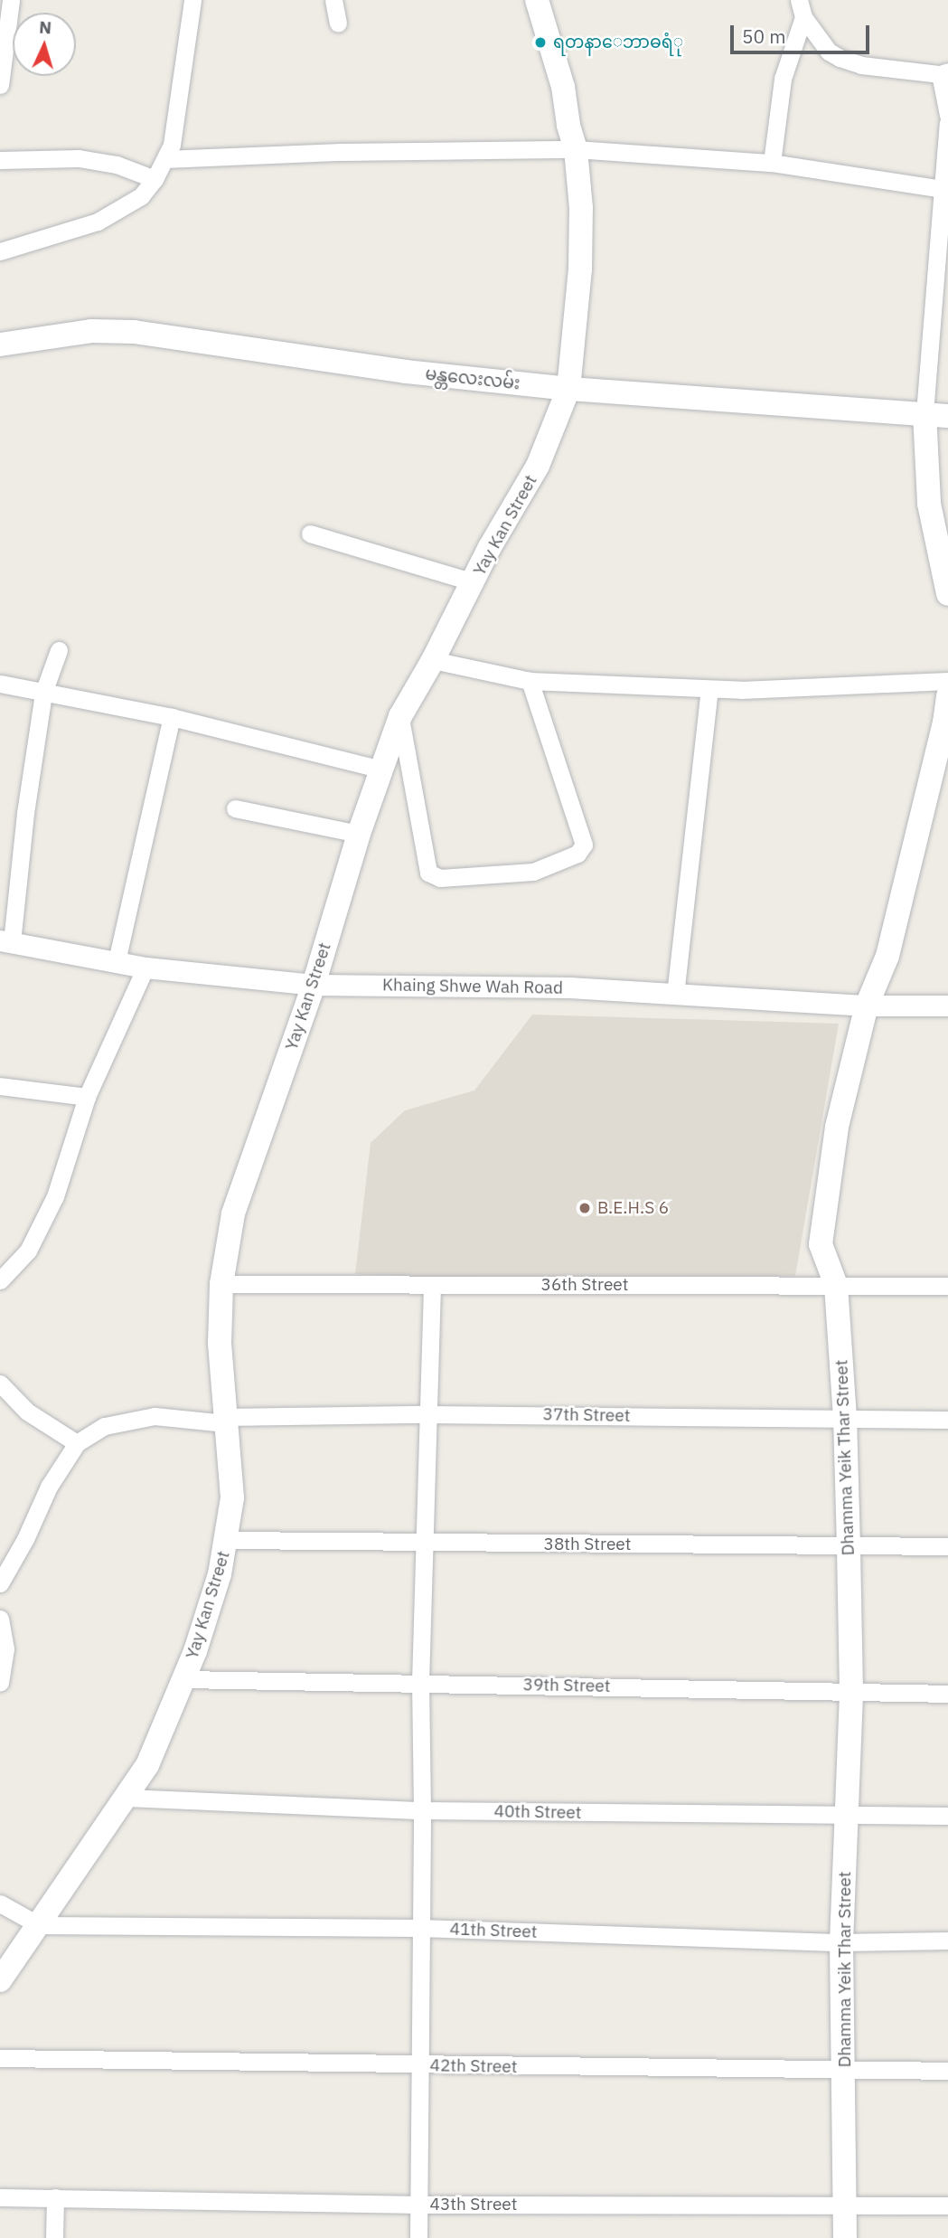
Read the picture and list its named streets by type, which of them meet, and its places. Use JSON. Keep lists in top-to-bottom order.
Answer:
{
  "streets": {
    "main road": ["မန္တလေးလမ်း", "Yay Kan Street", "Dhamma Yeik Thar Street"],
    "street": [
      "Khaing Shwe Wah Road",
      "36th Street",
      "37th Street",
      "38th Street",
      "39th Street",
      "40th Street",
      "41th Street",
      "42th Street",
      "43th Street"
    ]
  },
  "crossings": [
    ["မန္တလေးလမ်း", "Yay Kan Street"],
    ["Yay Kan Street", "Khaing Shwe Wah Road"],
    ["Yay Kan Street", "36th Street"],
    ["Yay Kan Street", "37th Street"],
    ["Yay Kan Street", "38th Street"],
    ["Yay Kan Street", "39th Street"],
    ["Yay Kan Street", "40th Street"],
    ["Yay Kan Street", "41th Street"],
    ["Khaing Shwe Wah Road", "Dhamma Yeik Thar Street"],
    ["36th Street", "Dhamma Yeik Thar Street"],
    ["37th Street", "Dhamma Yeik Thar Street"],
    ["Dhamma Yeik Thar Street", "38th Street"],
    ["Dhamma Yeik Thar Street", "39th Street"],
    ["Dhamma Yeik Thar Street", "40th Street"],
    ["Dhamma Yeik Thar Street", "41th Street"],
    ["Dhamma Yeik Thar Street", "42th Street"],
    ["Dhamma Yeik Thar Street", "43th Street"]
  ],
  "places": ["ရတနာေဘာဓရံု", "B.E.H.S 6"],
  "scale_bar": "50 m",
  "north": "top"
}
